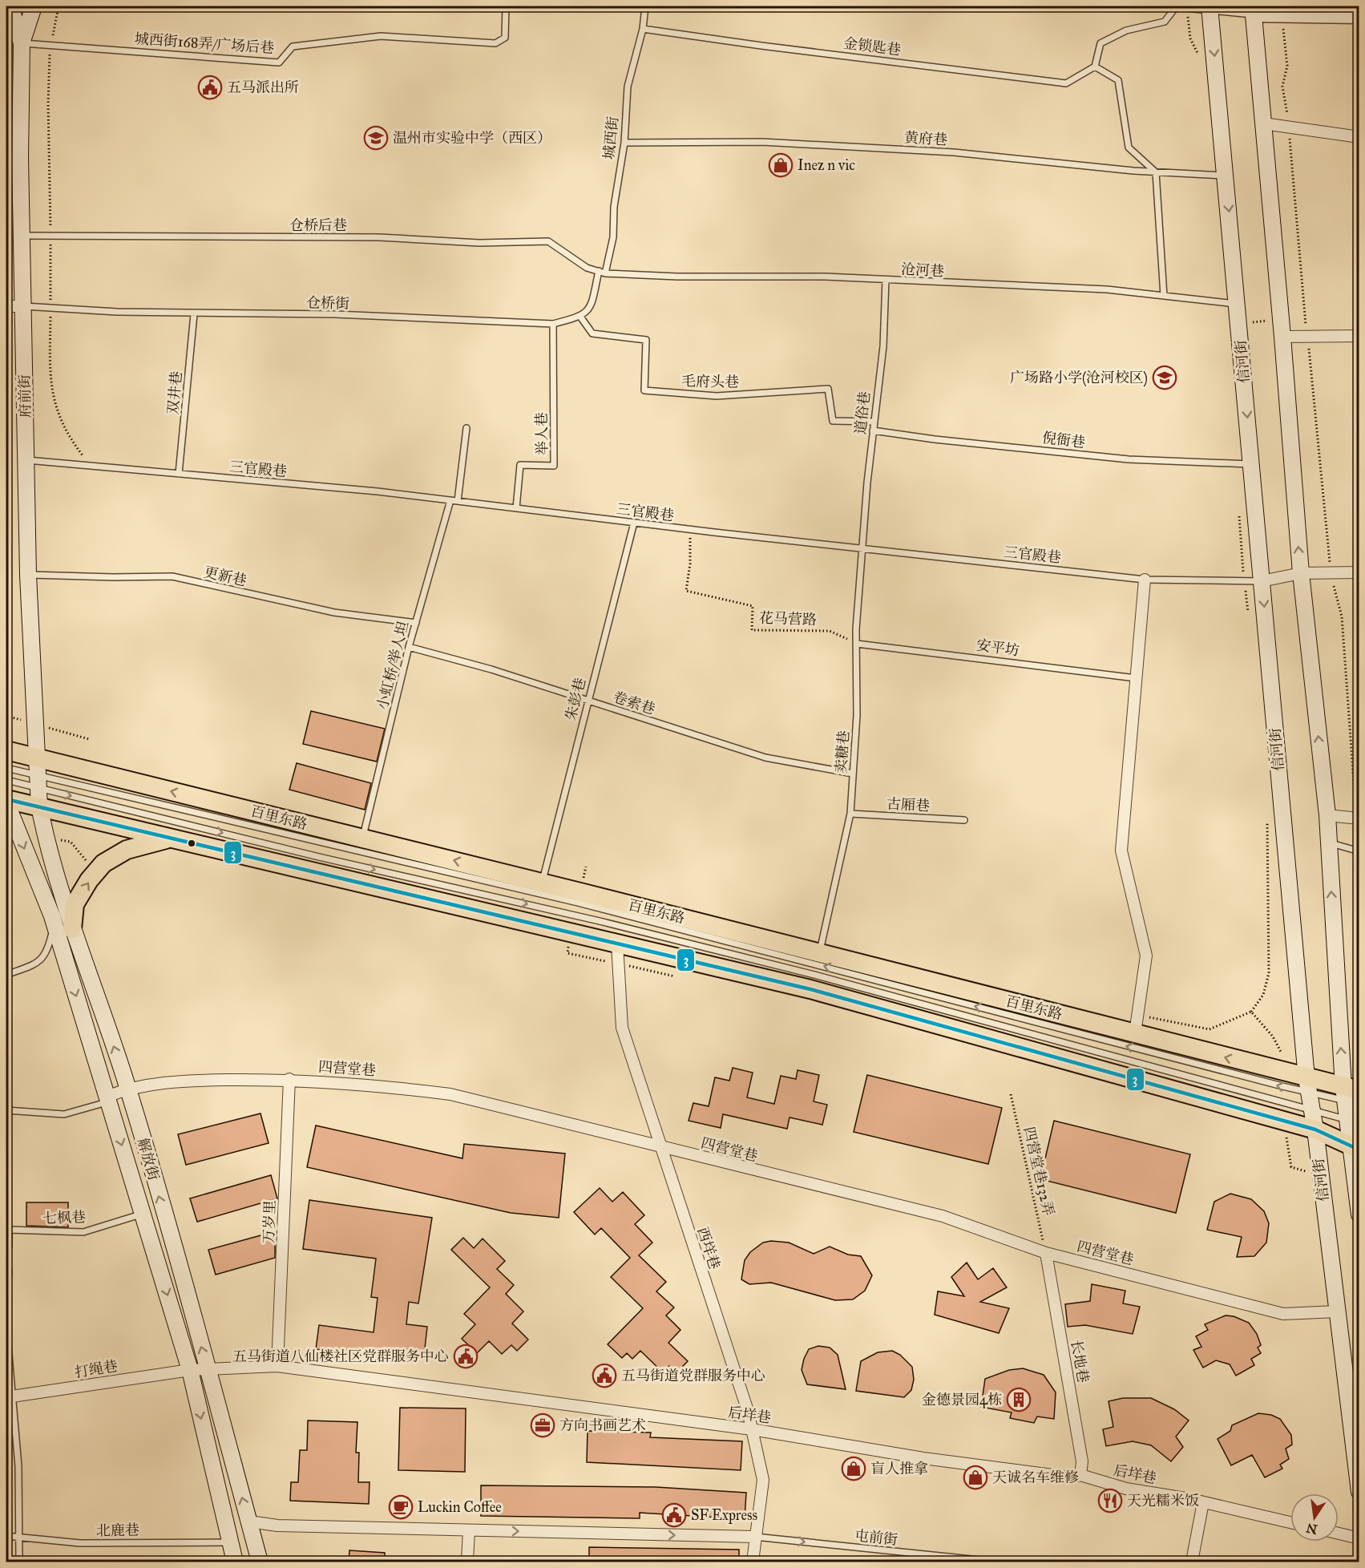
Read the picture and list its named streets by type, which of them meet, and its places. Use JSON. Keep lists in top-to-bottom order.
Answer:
{
  "streets": {
    "main road": [
      "信河街",
      "府前街",
      "百里东路",
      "解放街"
    ],
    "street": [
      "四营堂巷",
      "万岁里",
      "西垟巷",
      "长地巷",
      "打绳巷",
      "后垟巷"
    ],
    "lane": [
      "城西街168弄/广场后巷",
      "金锁匙巷",
      "城西街",
      "黄府巷",
      "仓桥后巷",
      "沧河巷",
      "仓桥街",
      "毛府头巷",
      "双井巷",
      "道俗巷",
      "举人巷",
      "倪衙巷",
      "三官殿巷",
      "更新巷",
      "安平坊",
      "小虹桥/举人坦",
      "朱彭巷",
      "卷索巷",
      "卖糖巷",
      "古厢巷",
      "七枫巷",
      "北鹿巷",
      "屯前街"
    ],
    "path": ["花马营路", "四营堂巷132弄"]
  },
  "crossings": [
    ["城西街168弄/广场后巷", "府前街"],
    ["金锁匙巷", "城西街"],
    ["城西街", "黄府巷"],
    ["城西街", "仓桥后巷"],
    ["城西街", "沧河巷"],
    ["黄府巷", "信河街"],
    ["仓桥后巷", "沧河巷"],
    ["仓桥后巷", "府前街"],
    ["沧河巷", "信河街"],
    ["沧河巷", "道俗巷"],
    ["仓桥街", "毛府头巷"],
    ["仓桥街", "双井巷"],
    ["仓桥街", "府前街"],
    ["仓桥街", "举人巷"],
    ["信河街", "倪衙巷"],
    ["信河街", "三官殿巷"],
    ["信河街", "百里东路"],
    ["信河街", "四营堂巷"],
    ["毛府头巷", "道俗巷"],
    ["双井巷", "三官殿巷"],
    ["府前街", "三官殿巷"],
    ["府前街", "更新巷"],
    ["府前街", "百里东路"],
    ["府前街", "解放街"],
    ["道俗巷", "倪衙巷"],
    ["道俗巷", "三官殿巷"],
    ["道俗巷", "卖糖巷"],
    ["举人巷", "三官殿巷"],
    ["三官殿巷", "花马营路"],
    ["三官殿巷", "小虹桥/举人坦"],
    ["三官殿巷", "朱彭巷"],
    ["三官殿巷", "卖糖巷"],
    ["更新巷", "小虹桥/举人坦"],
    ["花马营路", "安平坊"],
    ["花马营路", "卖糖巷"],
    ["安平坊", "卖糖巷"],
    ["小虹桥/举人坦", "卷索巷"],
    ["小虹桥/举人坦", "百里东路"],
    ["朱彭巷", "卷索巷"],
    ["朱彭巷", "百里东路"],
    ["卷索巷", "卖糖巷"],
    ["卖糖巷", "古厢巷"],
    ["卖糖巷", "百里东路"],
    ["百里东路", "解放街"],
    ["四营堂巷", "解放街"],
    ["四营堂巷", "四营堂巷132弄"],
    ["四营堂巷", "万岁里"],
    ["四营堂巷", "西垟巷"],
    ["四营堂巷", "长地巷"],
    ["解放街", "七枫巷"],
    ["解放街", "打绳巷"],
    ["解放街", "后垟巷"],
    ["解放街", "北鹿巷"],
    ["四营堂巷132弄", "长地巷"],
    ["万岁里", "后垟巷"],
    ["西垟巷", "后垟巷"],
    ["西垟巷", "屯前街"],
    ["长地巷", "后垟巷"],
    ["打绳巷", "后垟巷"]
  ],
  "one_way": ["屯前街"],
  "places": {
    "public building": [
      "五马派出所",
      "五马街道八仙楼社区党群服务中心",
      "五马街道党群服务中心",
      "SF Express"
    ],
    "school or university": ["温州市实验中学（西区）", "广场路小学(沧河校区)"],
    "shop": ["Inez n vic", "盲人推拿", "天诚名车维修"],
    "building": ["金德景园4栋"],
    "office": ["方向书画艺术"],
    "restaurant": ["天光糯米饭"],
    "cafe": ["Luckin Coffee"]
  },
  "lines": ["transit line 3"],
  "north": "bottom"
}
